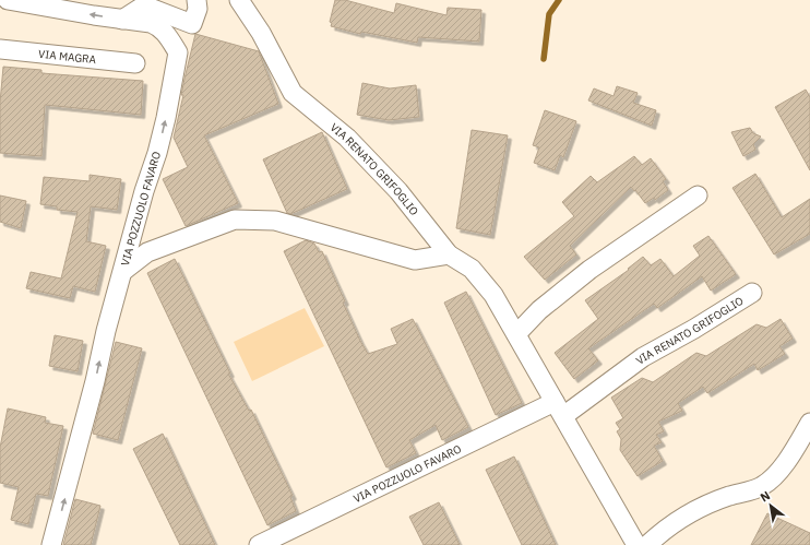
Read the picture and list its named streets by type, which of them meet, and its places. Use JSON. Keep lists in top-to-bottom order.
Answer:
{
  "streets": {
    "street": ["VIA MAGRA", "VIA RENATO GRIFOGLIO", "VIA POZZUOLO FAVARO"]
  },
  "crossings": [
    ["VIA RENATO GRIFOGLIO", "VIA POZZUOLO FAVARO"]
  ],
  "north": "top left"
}
